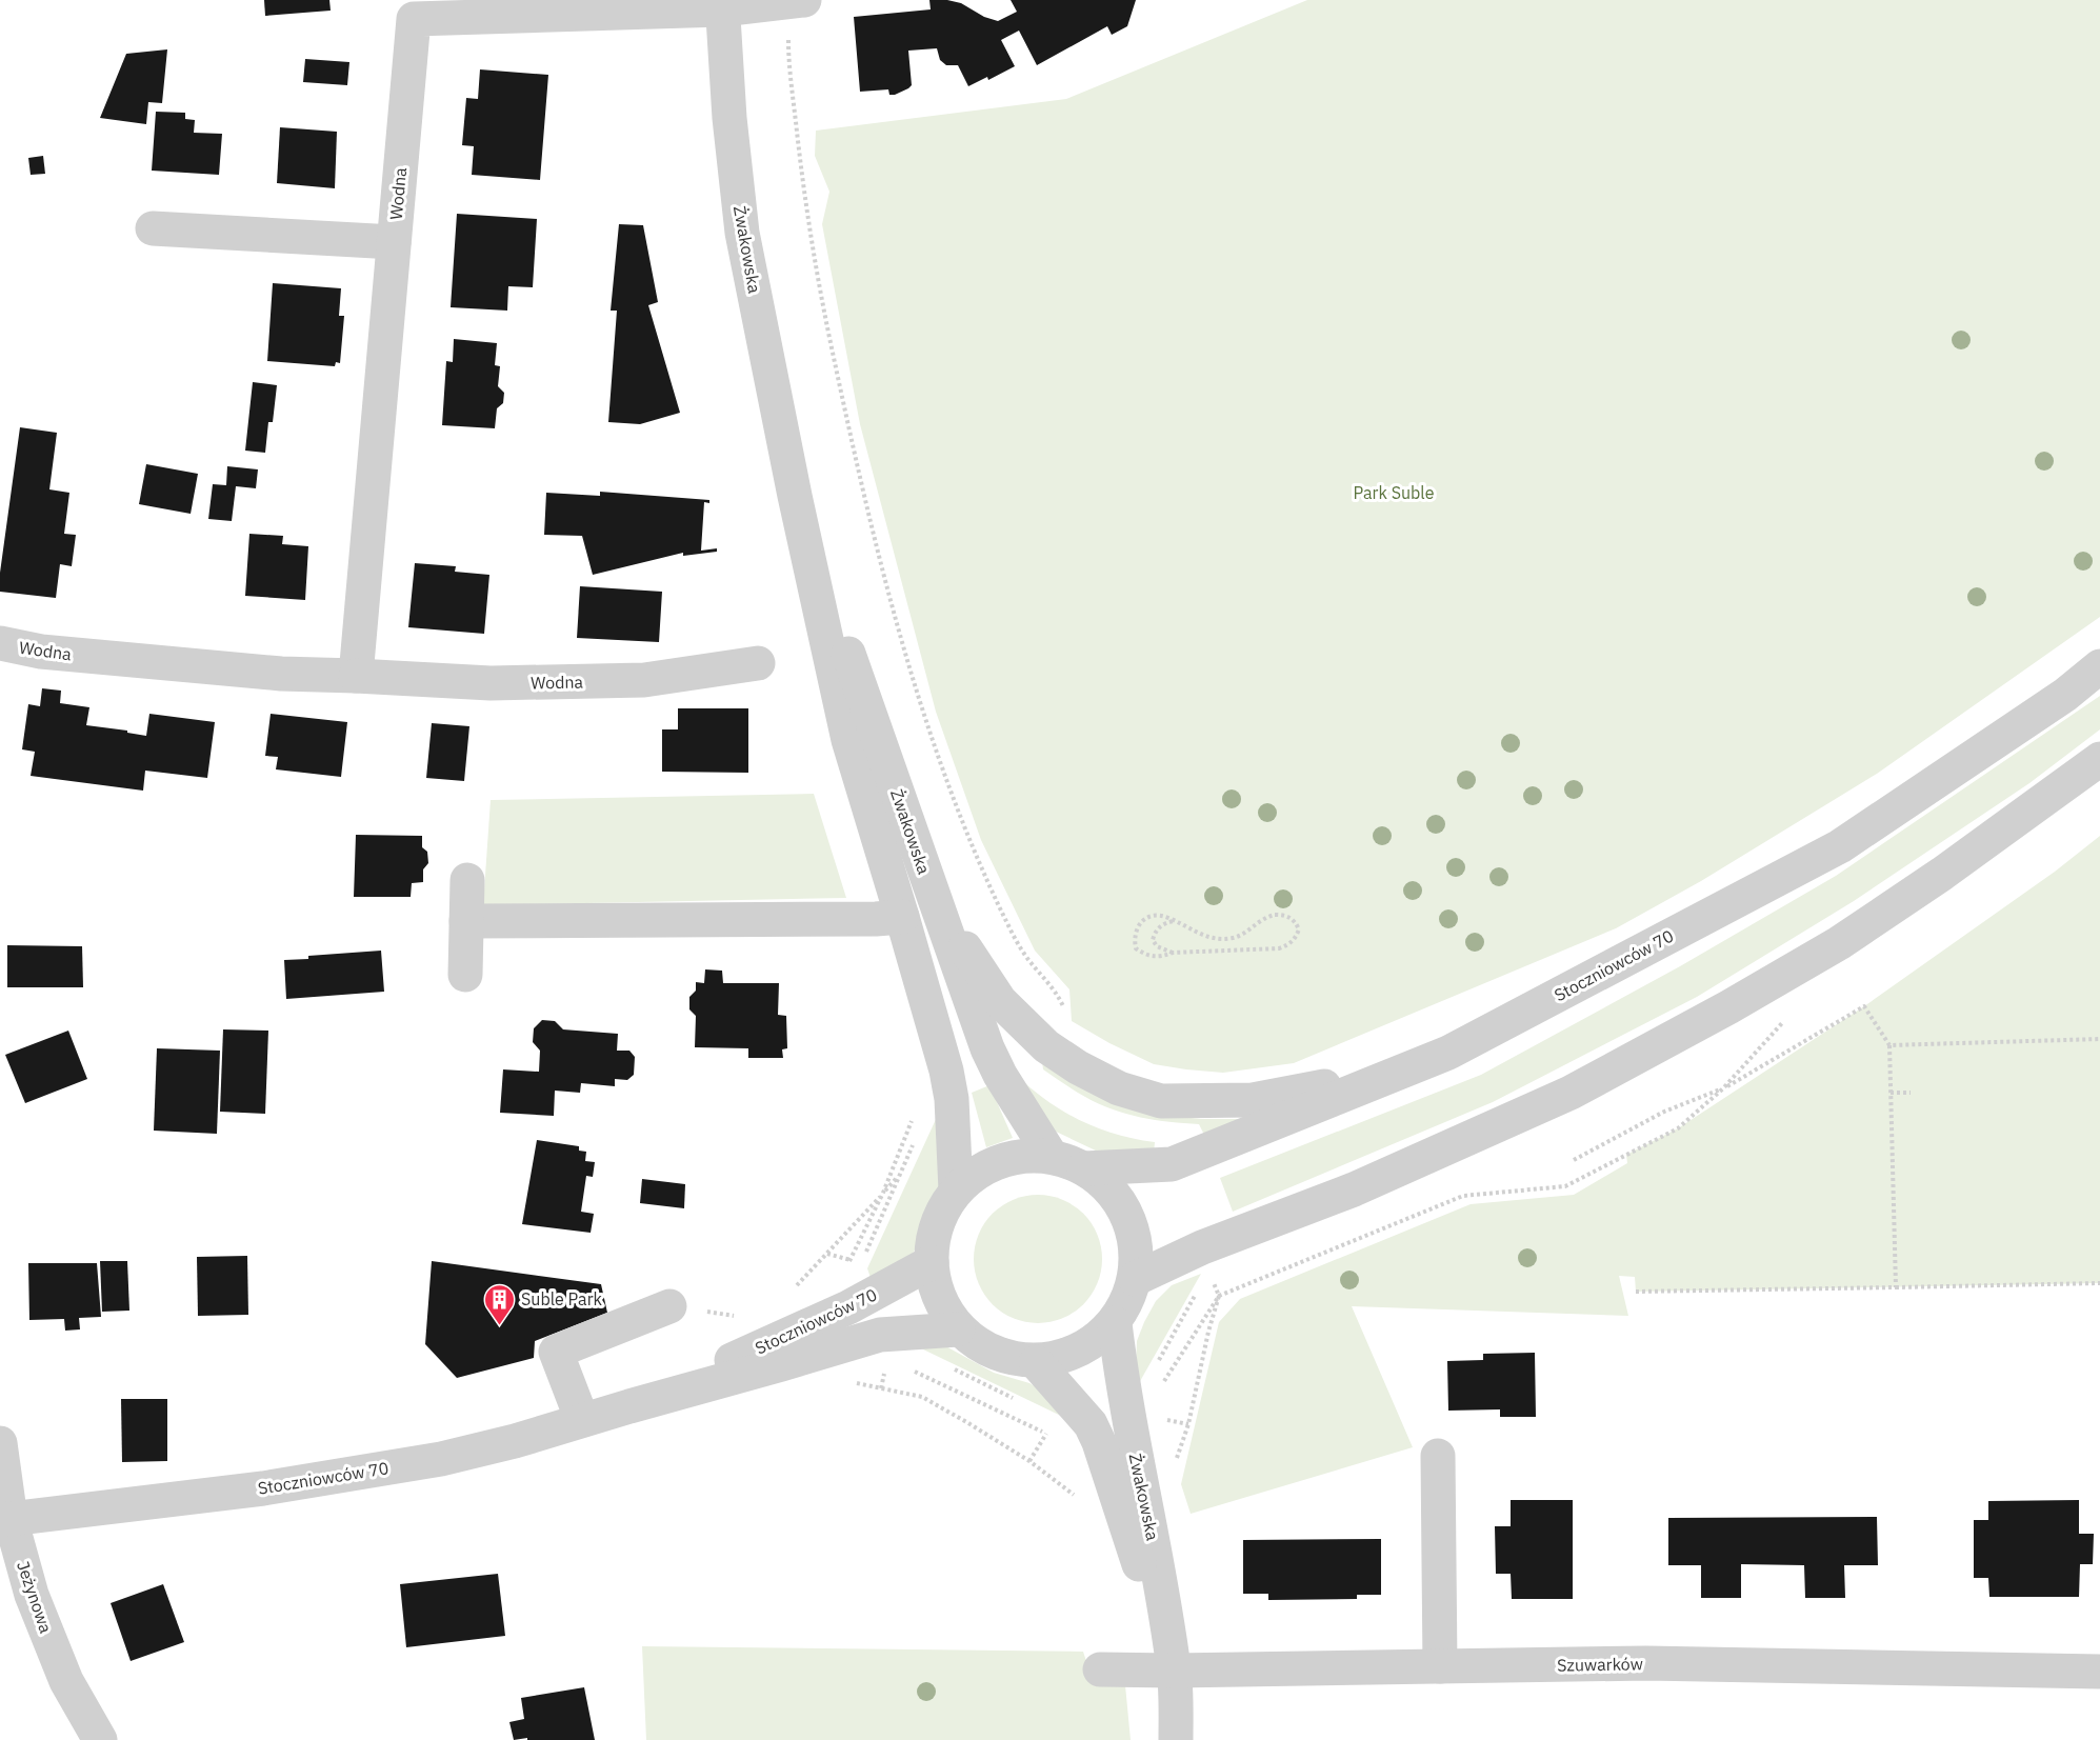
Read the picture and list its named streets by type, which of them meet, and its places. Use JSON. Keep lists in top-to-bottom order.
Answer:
{
  "streets": {
    "street": [
      "Wodna",
      "Żwakowska",
      "Stoczniowców 70",
      "Jeżynowa",
      "Szuwarków"
    ]
  },
  "crossings": [
    ["Wodna", "Żwakowska"],
    ["Żwakowska", "Stoczniowców 70"],
    ["Żwakowska", "Szuwarków"],
    ["Stoczniowców 70", "Jeżynowa"]
  ],
  "parks": ["Park Suble"],
  "places": {
    "building": ["Suble Park"]
  }
}
